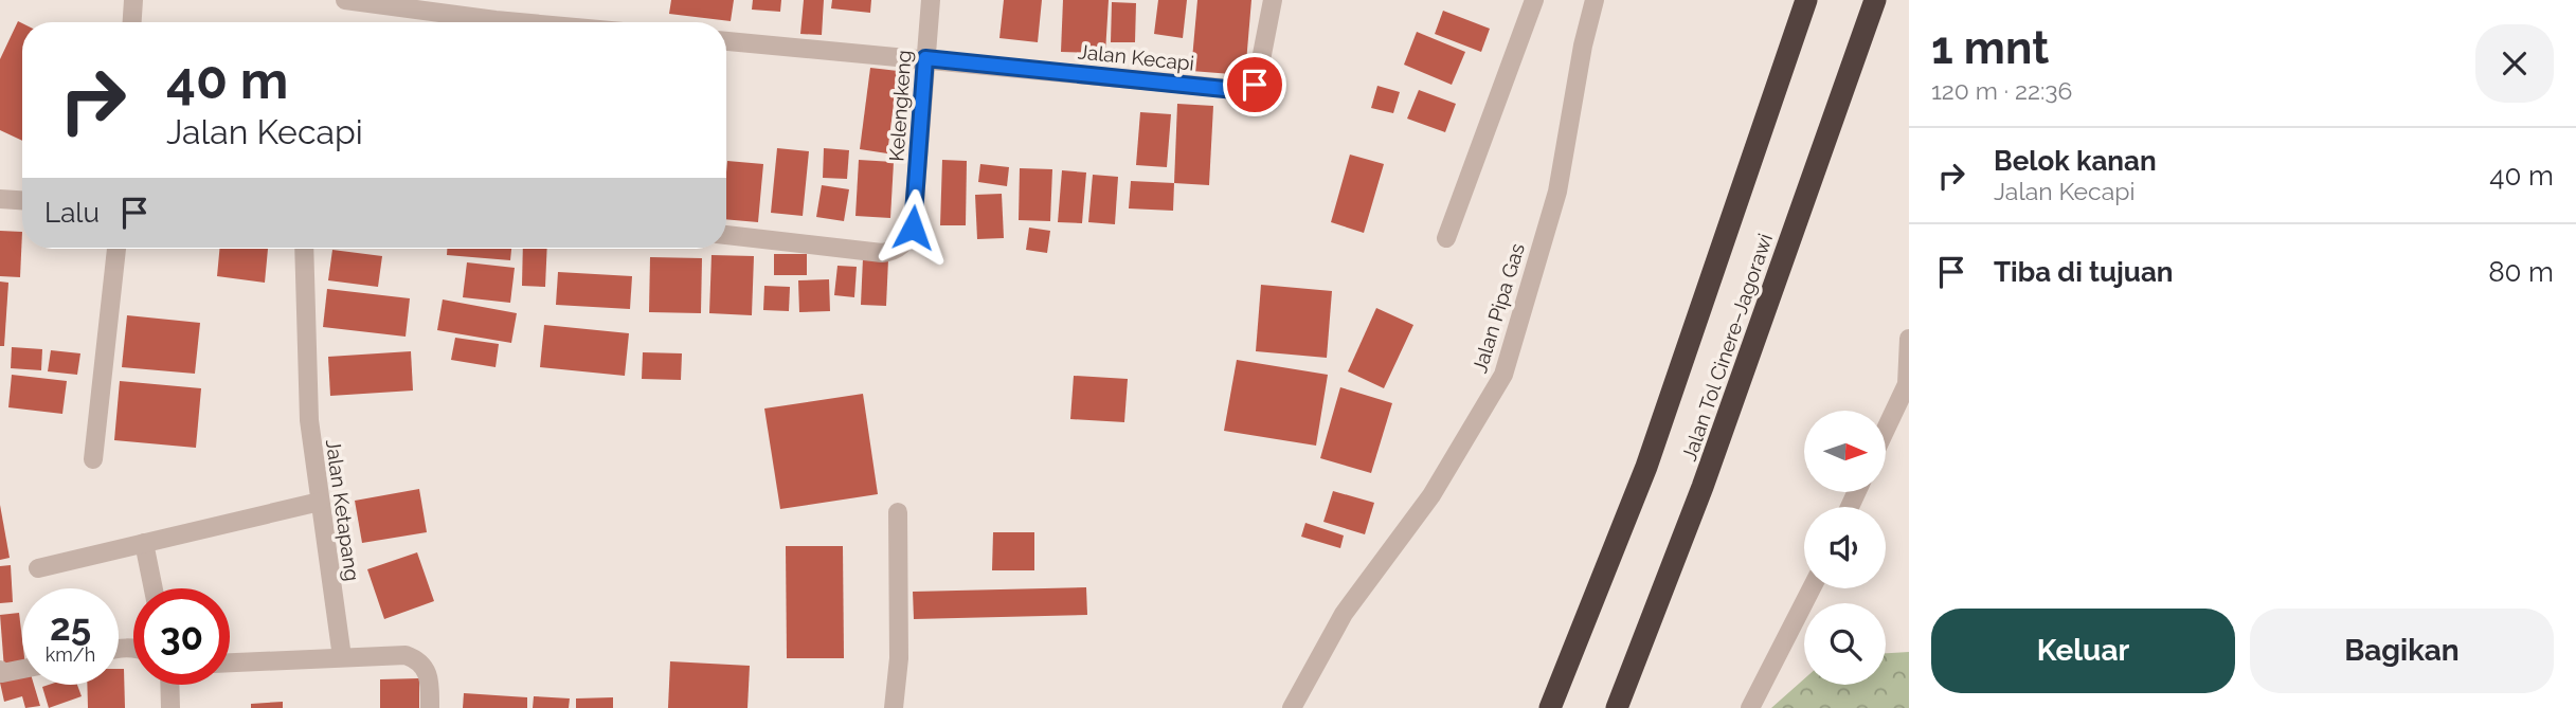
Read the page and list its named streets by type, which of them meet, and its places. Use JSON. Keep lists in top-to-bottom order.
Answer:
{
  "streets": {
    "highway": ["Jalan Tol Cinere–Jagorawi"],
    "street": [
      "Jalan Kecapi",
      "Kelengkeng",
      "Jalan Pipa Gas",
      "Jalan Ketapang"
    ]
  },
  "crossings": [
    ["Jalan Kecapi", "Kelengkeng"]
  ],
  "north": "right",
  "page": {
    "heading": ["1 mnt", "120 m · 22:36"],
    "turn": ["40 m", "Jalan Kecapi"],
    "list": [
      {
        "name": "Belok kanan",
        "note": "Jalan Kecapi",
        "value": "40 m"
      },
      {
        "name": "Tiba di tujuan",
        "value": "80 m"
      }
    ],
    "then": "Lalu",
    "speed": "25 km/h",
    "limit": "30",
    "buttons": ["Keluar", "Bagikan"]
  }
}
